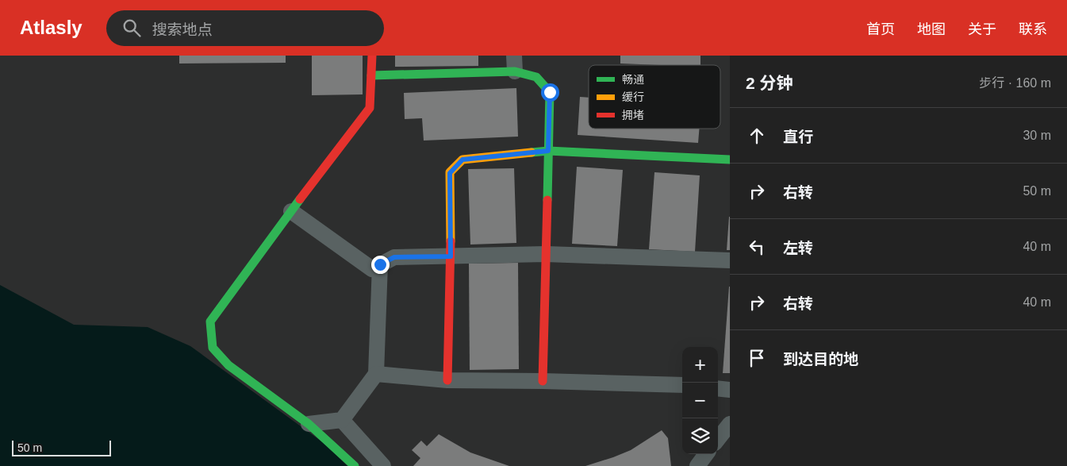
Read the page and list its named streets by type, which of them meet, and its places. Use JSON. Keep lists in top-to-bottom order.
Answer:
{
  "legend": ["畅通", "缓行", "拥堵"],
  "scale_bar": "50 m",
  "page": {
    "header": "Atlasly",
    "search": "搜索地点",
    "nav": [
      "首页",
      "地图",
      "关于",
      "联系"
    ],
    "heading": ["2 分钟", "步行 · 160 m"],
    "list": [
      ["直行", "30 m"],
      ["右转", "50 m"],
      ["左转", "40 m"],
      ["右转", "40 m"],
      "到达目的地"
    ],
    "map_buttons": ["+", "−"],
    "scale": "50 m"
  }
}
